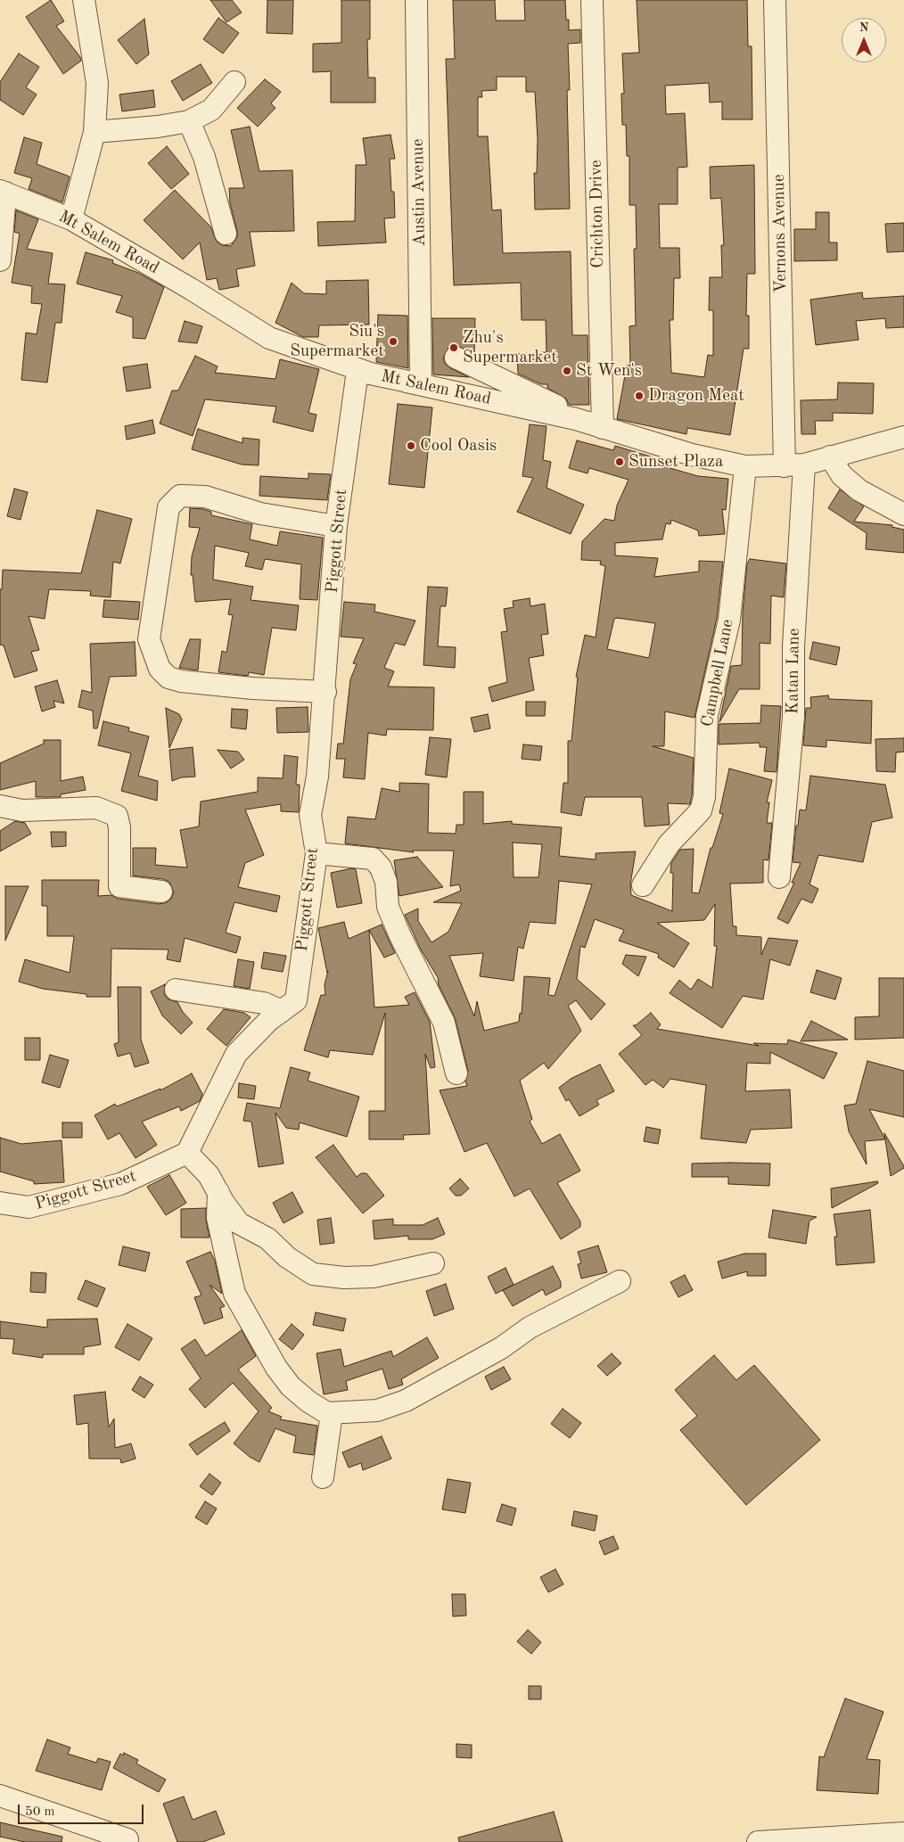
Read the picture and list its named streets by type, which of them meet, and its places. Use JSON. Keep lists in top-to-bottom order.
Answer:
{
  "streets": {
    "street": [
      "Austin Avenue",
      "Crichton Drive",
      "Vernons Avenue",
      "Mt Salem Road",
      "Piggott Street",
      "Katan Lane",
      "Campbell Lane"
    ]
  },
  "crossings": [
    ["Austin Avenue", "Mt Salem Road"],
    ["Austin Avenue", "Piggott Street"],
    ["Crichton Drive", "Mt Salem Road"],
    ["Vernons Avenue", "Mt Salem Road"],
    ["Vernons Avenue", "Katan Lane"],
    ["Mt Salem Road", "Piggott Street"],
    ["Mt Salem Road", "Katan Lane"],
    ["Mt Salem Road", "Campbell Lane"]
  ],
  "places": [
    "Siu's Supermarket",
    "Zhu's Supermarket",
    "St Wen's",
    "Dragon Meat",
    "Cool Oasis",
    "Sunset Plaza"
  ],
  "scale_bar": "50 m",
  "north": "top"
}
